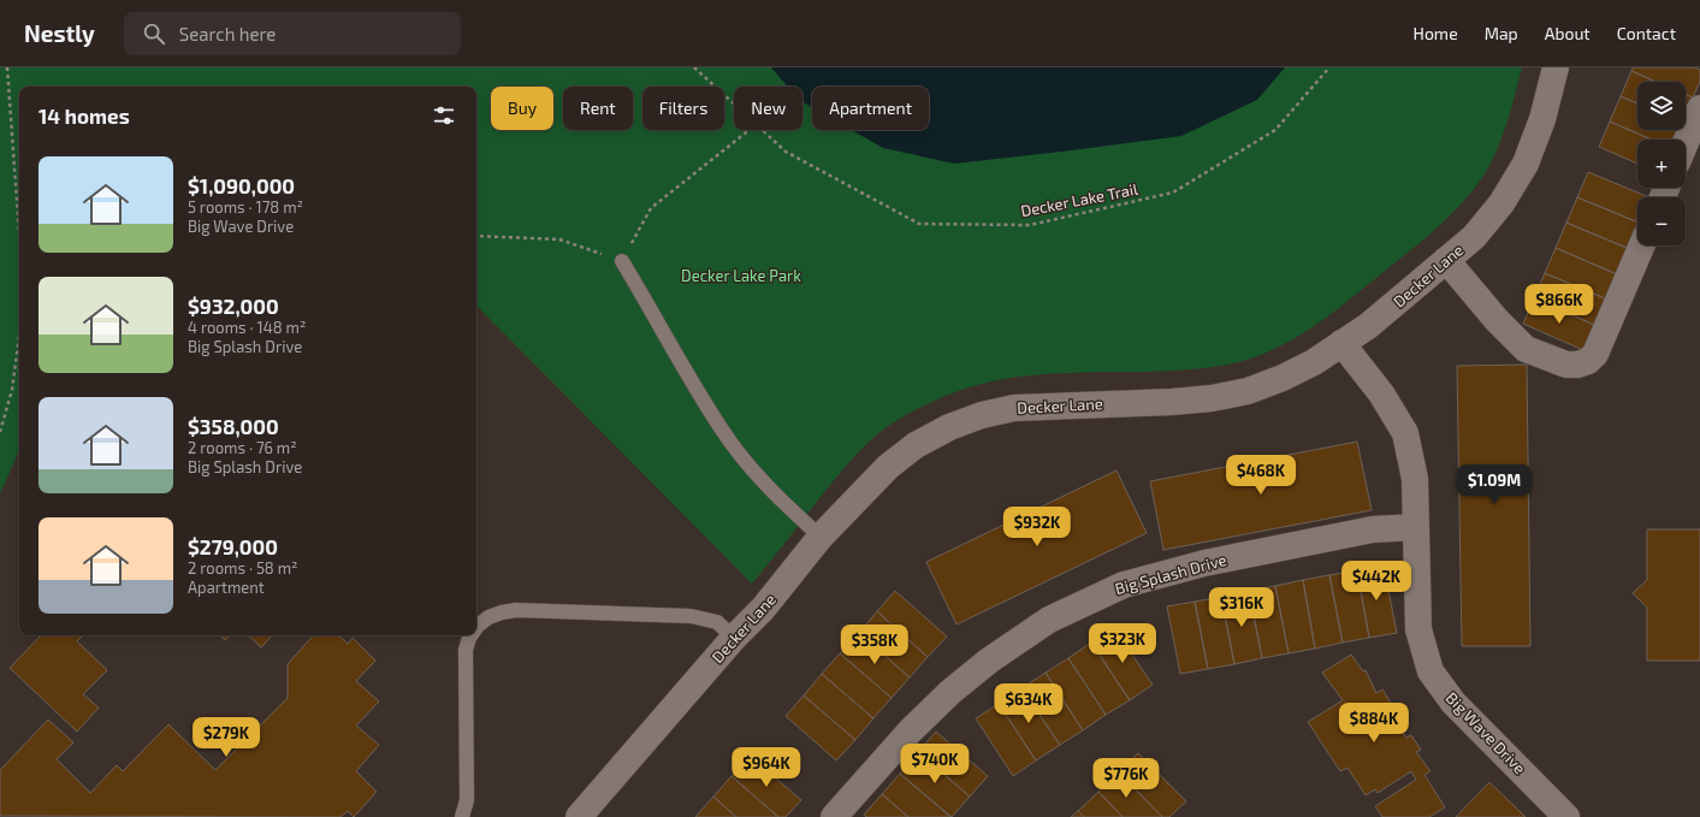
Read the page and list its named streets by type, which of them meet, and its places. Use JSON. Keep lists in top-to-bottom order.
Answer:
{
  "streets": {
    "street": ["Decker Lane", "Big Splash Drive", "Big Wave Drive"],
    "path": ["Decker Lake Trail"]
  },
  "crossings": [
    ["Decker Lane", "Big Wave Drive"],
    ["Big Splash Drive", "Big Wave Drive"]
  ],
  "parks": ["Decker Lake Park"],
  "page": {
    "header": "Nestly",
    "search": "Search here",
    "nav": [
      "Home",
      "Map",
      "About",
      "Contact"
    ],
    "map_buttons": ["+", "−"],
    "chip": [
      "Buy",
      "Rent",
      "Filters",
      "New",
      "Apartment"
    ],
    "heading": "14 homes",
    "list": [
      {
        "name": "$1,090,000",
        "note": "5 rooms · 178 m² · Big Wave Drive"
      },
      {
        "name": "$932,000",
        "note": "4 rooms · 148 m² · Big Splash Drive"
      },
      {
        "name": "$358,000",
        "note": "2 rooms · 76 m² · Big Splash Drive"
      },
      {
        "name": "$279,000",
        "note": "2 rooms · 58 m² · Apartment"
      }
    ],
    "price": [
      "$866K",
      "$468K",
      "$1.09M",
      "$932K",
      "$442K",
      "$316K",
      "$323K",
      "$358K",
      "$634K",
      "$884K",
      "$279K",
      "$740K",
      "$964K",
      "$776K"
    ]
  }
}
